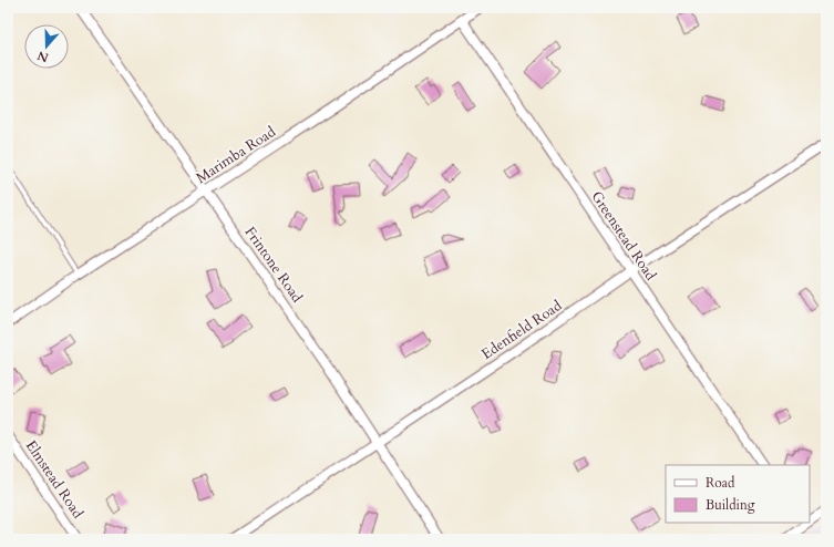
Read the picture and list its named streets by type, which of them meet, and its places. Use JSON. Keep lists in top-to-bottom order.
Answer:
{
  "streets": {
    "street": [
      "Marimba Road",
      "Greenstead Road",
      "Frintone Road",
      "Edenfield Road",
      "Elmstead Road"
    ]
  },
  "crossings": [
    ["Marimba Road", "Greenstead Road"],
    ["Marimba Road", "Frintone Road"],
    ["Greenstead Road", "Edenfield Road"],
    ["Frintone Road", "Edenfield Road"]
  ],
  "legend": ["Road", "Building"],
  "north": "bottom"
}
